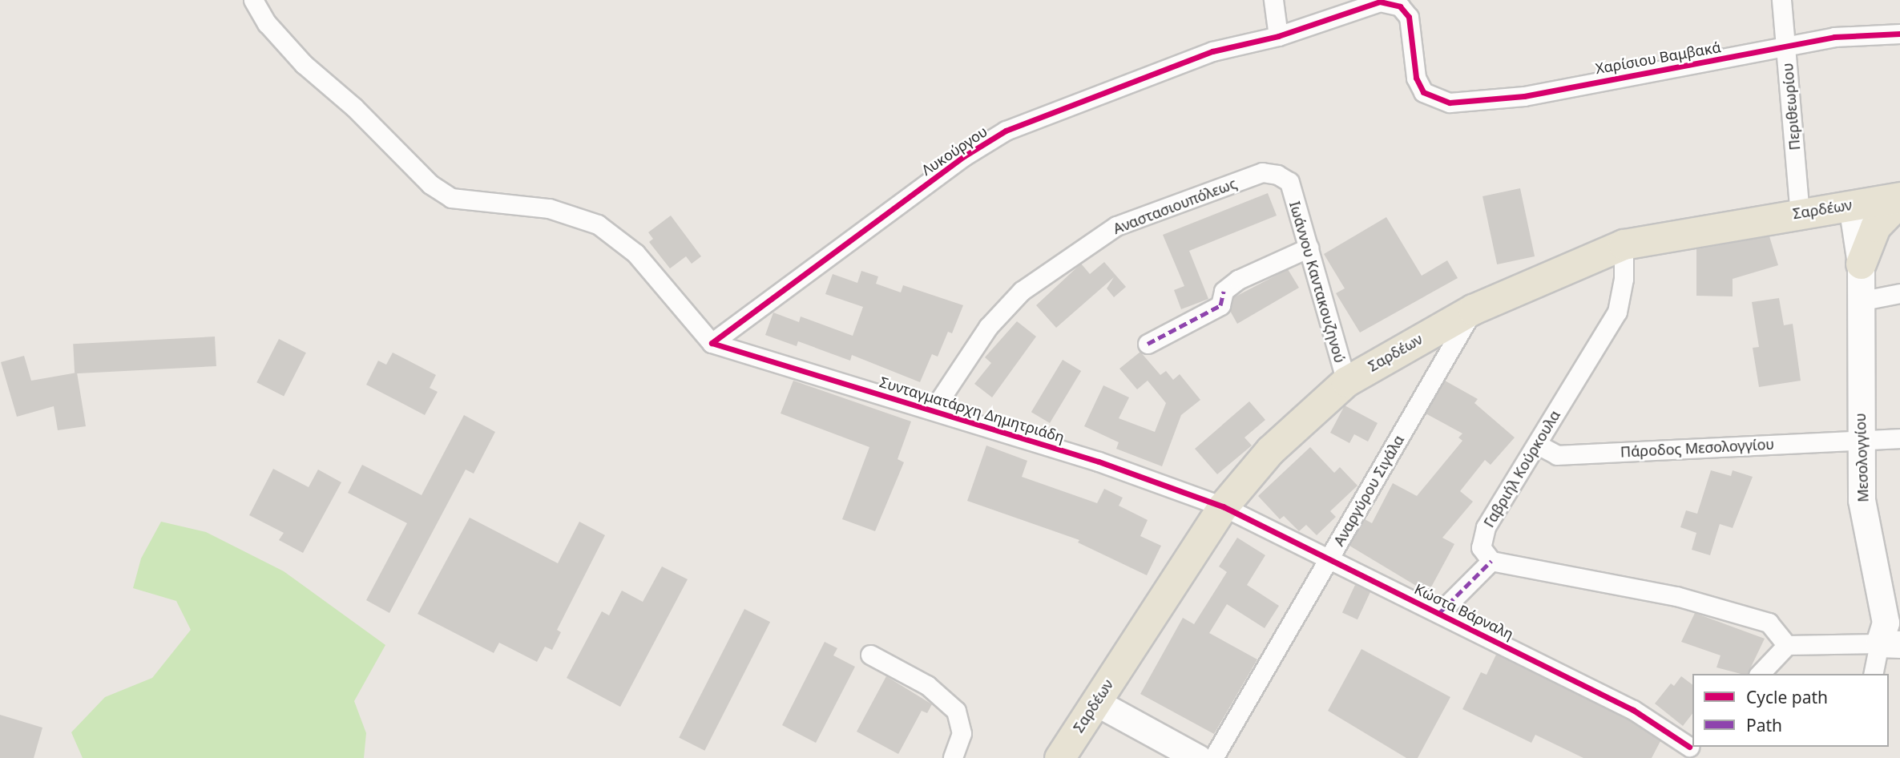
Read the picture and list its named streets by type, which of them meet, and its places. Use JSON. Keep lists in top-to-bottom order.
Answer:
{
  "streets": {
    "main road": ["Σαρδέων"],
    "street": [
      "Χαρίσιου Βαμβακά",
      "Περιθεωρίου",
      "Λυκούργου",
      "Αναστασιουπόλεως",
      "Ιωάννου Καντακουζηνού",
      "Συνταγματάρχη Δημητριάδη",
      "Πάροδος Μεσολογγίου",
      "Μεσολογγίου",
      "Γαβριήλ Κούρκουλα",
      "Αναργύρου Σιγάλα",
      "Κώστα Βάρναλη"
    ]
  },
  "crossings": [
    ["Χαρίσιου Βαμβακά", "Περιθεωρίου"],
    ["Χαρίσιου Βαμβακά", "Λυκούργου"],
    ["Περιθεωρίου", "Σαρδέων"],
    ["Λυκούργου", "Συνταγματάρχη Δημητριάδη"],
    ["Αναστασιουπόλεως", "Ιωάννου Καντακουζηνού"],
    ["Αναστασιουπόλεως", "Συνταγματάρχη Δημητριάδη"],
    ["Σαρδέων", "Ιωάννου Καντακουζηνού"],
    ["Σαρδέων", "Συνταγματάρχη Δημητριάδη"],
    ["Σαρδέων", "Μεσολογγίου"],
    ["Σαρδέων", "Γαβριήλ Κούρκουλα"],
    ["Σαρδέων", "Αναργύρου Σιγάλα"],
    ["Σαρδέων", "Κώστα Βάρναλη"],
    ["Συνταγματάρχη Δημητριάδη", "Κώστα Βάρναλη"],
    ["Πάροδος Μεσολογγίου", "Μεσολογγίου"],
    ["Πάροδος Μεσολογγίου", "Γαβριήλ Κούρκουλα"],
    ["Αναργύρου Σιγάλα", "Κώστα Βάρναλη"]
  ],
  "legend": ["Cycle path", "Path"]
}
